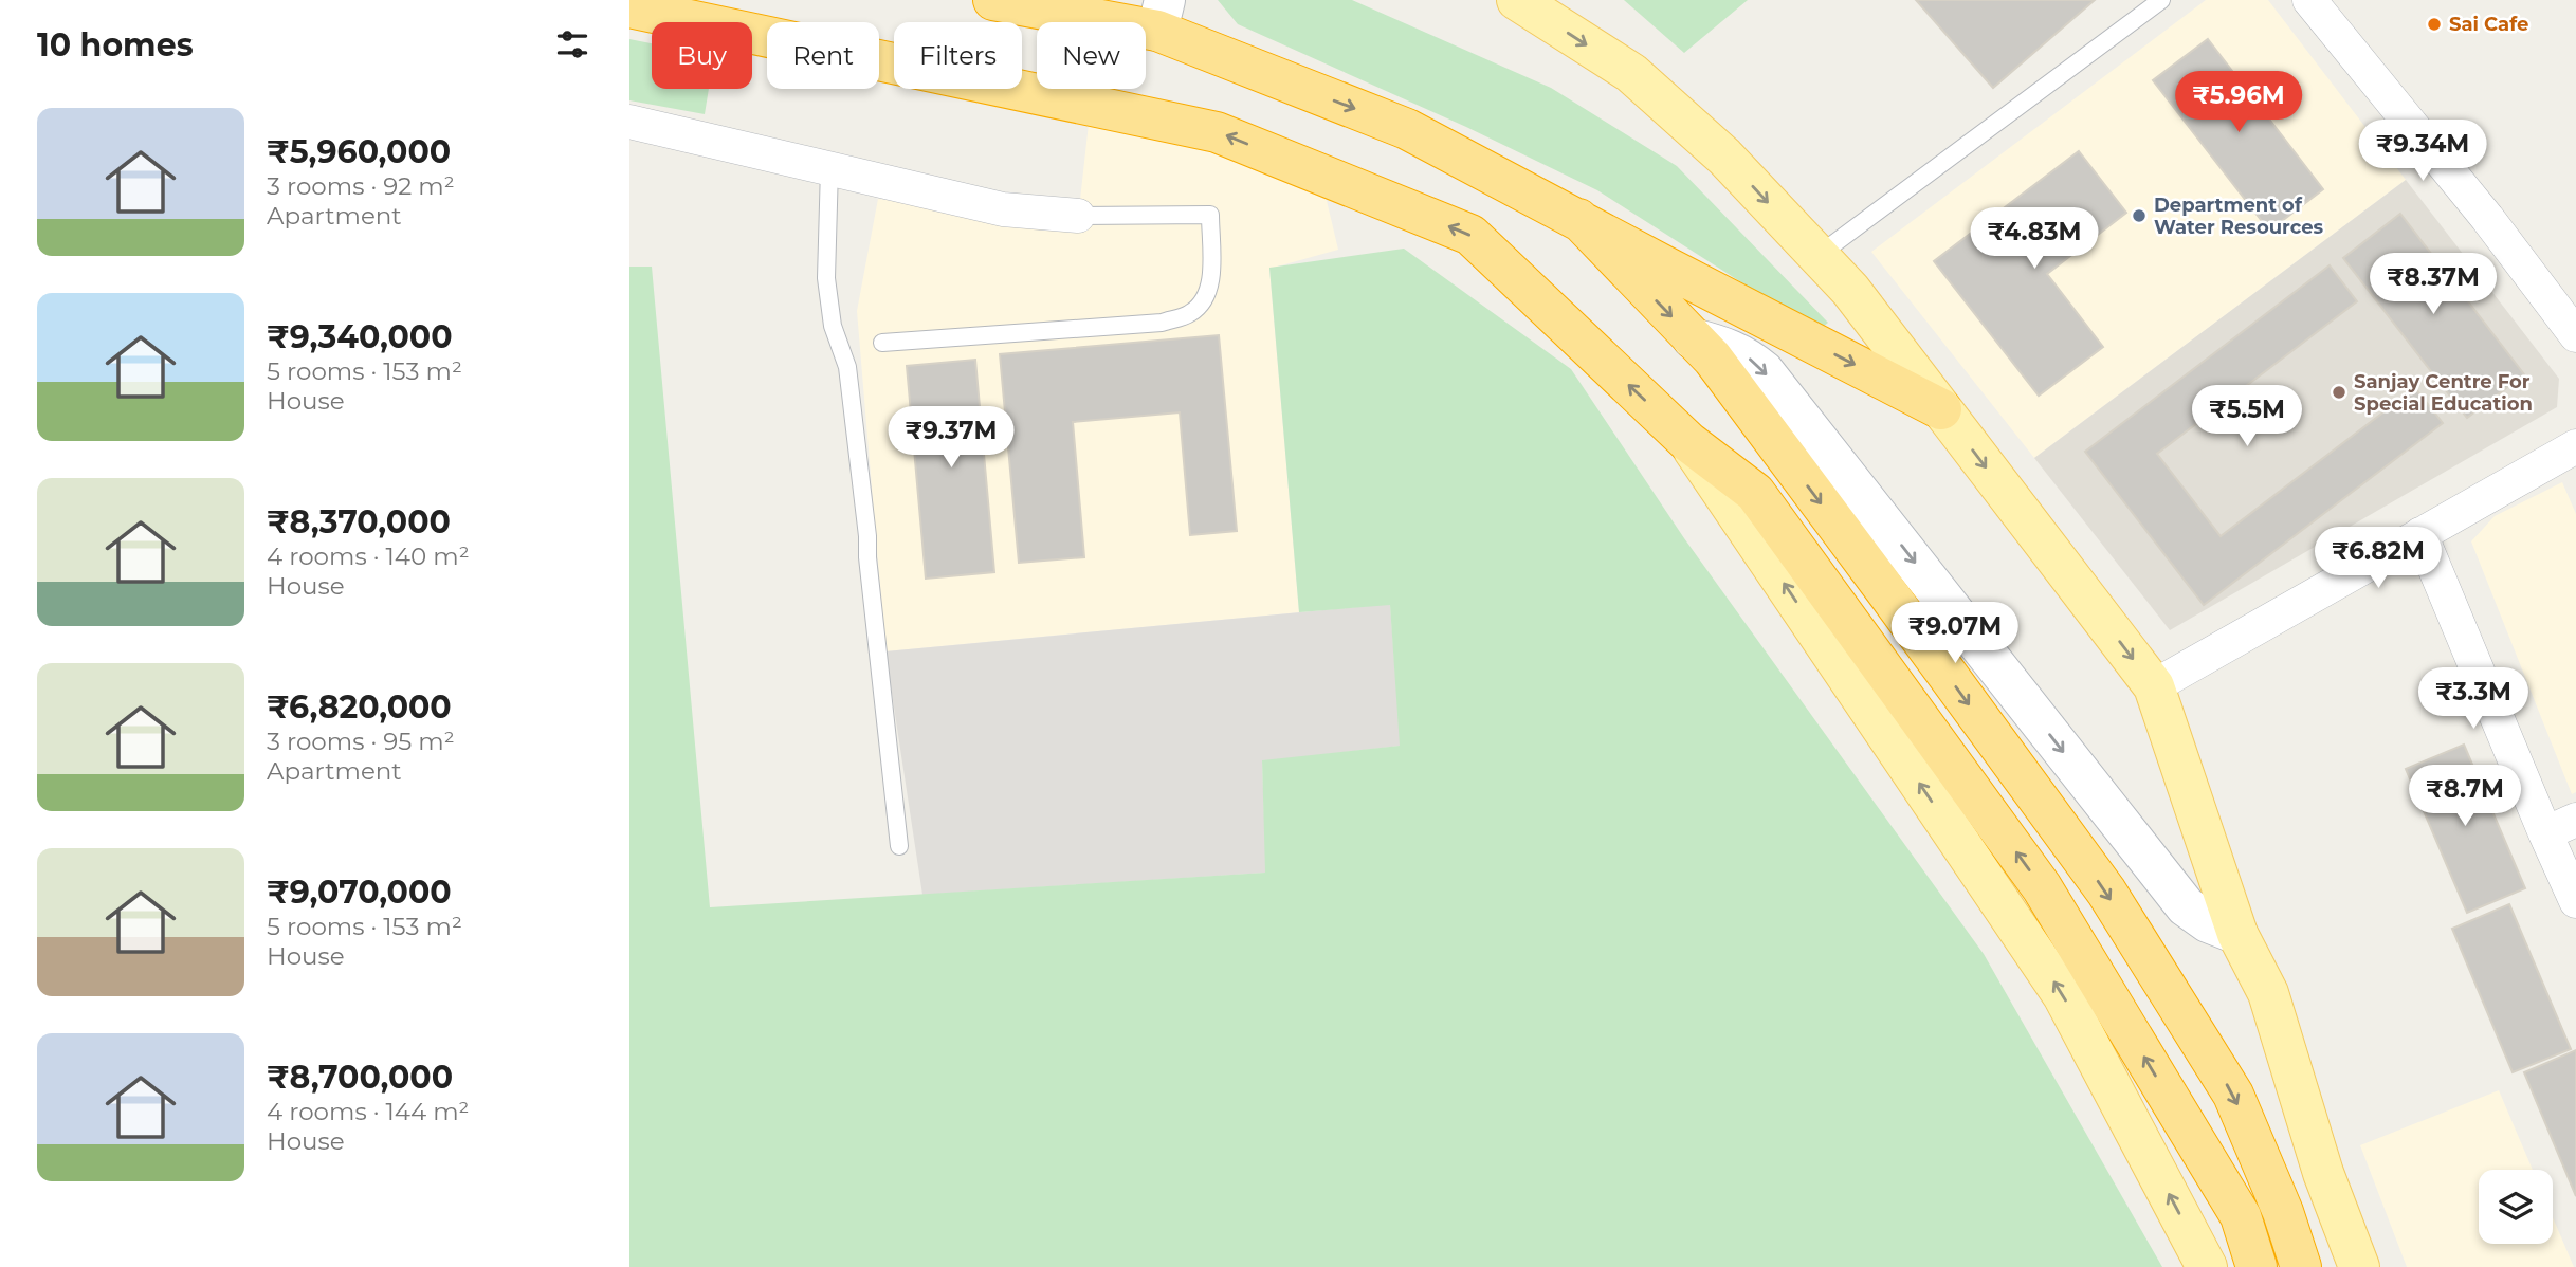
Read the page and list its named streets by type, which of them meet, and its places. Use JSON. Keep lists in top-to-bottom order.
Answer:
{
  "places": ["Sai Cafe", "Department of Water Resources", "Sanjay Centre For Special Education"],
  "page": {
    "heading": "10 homes",
    "chip": [
      "Buy",
      "Rent",
      "Filters",
      "New"
    ],
    "price": [
      "₹5.96M",
      "₹9.34M",
      "₹4.83M",
      "₹8.37M",
      "₹5.5M",
      "₹9.37M",
      "₹6.82M",
      "₹9.07M",
      "₹3.3M",
      "₹8.7M"
    ],
    "list": [
      {
        "name": "₹5,960,000",
        "note": "3 rooms · 92 m² · Apartment"
      },
      {
        "name": "₹9,340,000",
        "note": "5 rooms · 153 m² · House"
      },
      {
        "name": "₹8,370,000",
        "note": "4 rooms · 140 m² · House"
      },
      {
        "name": "₹6,820,000",
        "note": "3 rooms · 95 m² · Apartment"
      },
      {
        "name": "₹9,070,000",
        "note": "5 rooms · 153 m² · House"
      },
      {
        "name": "₹8,700,000",
        "note": "4 rooms · 144 m² · House"
      }
    ]
  }
}
